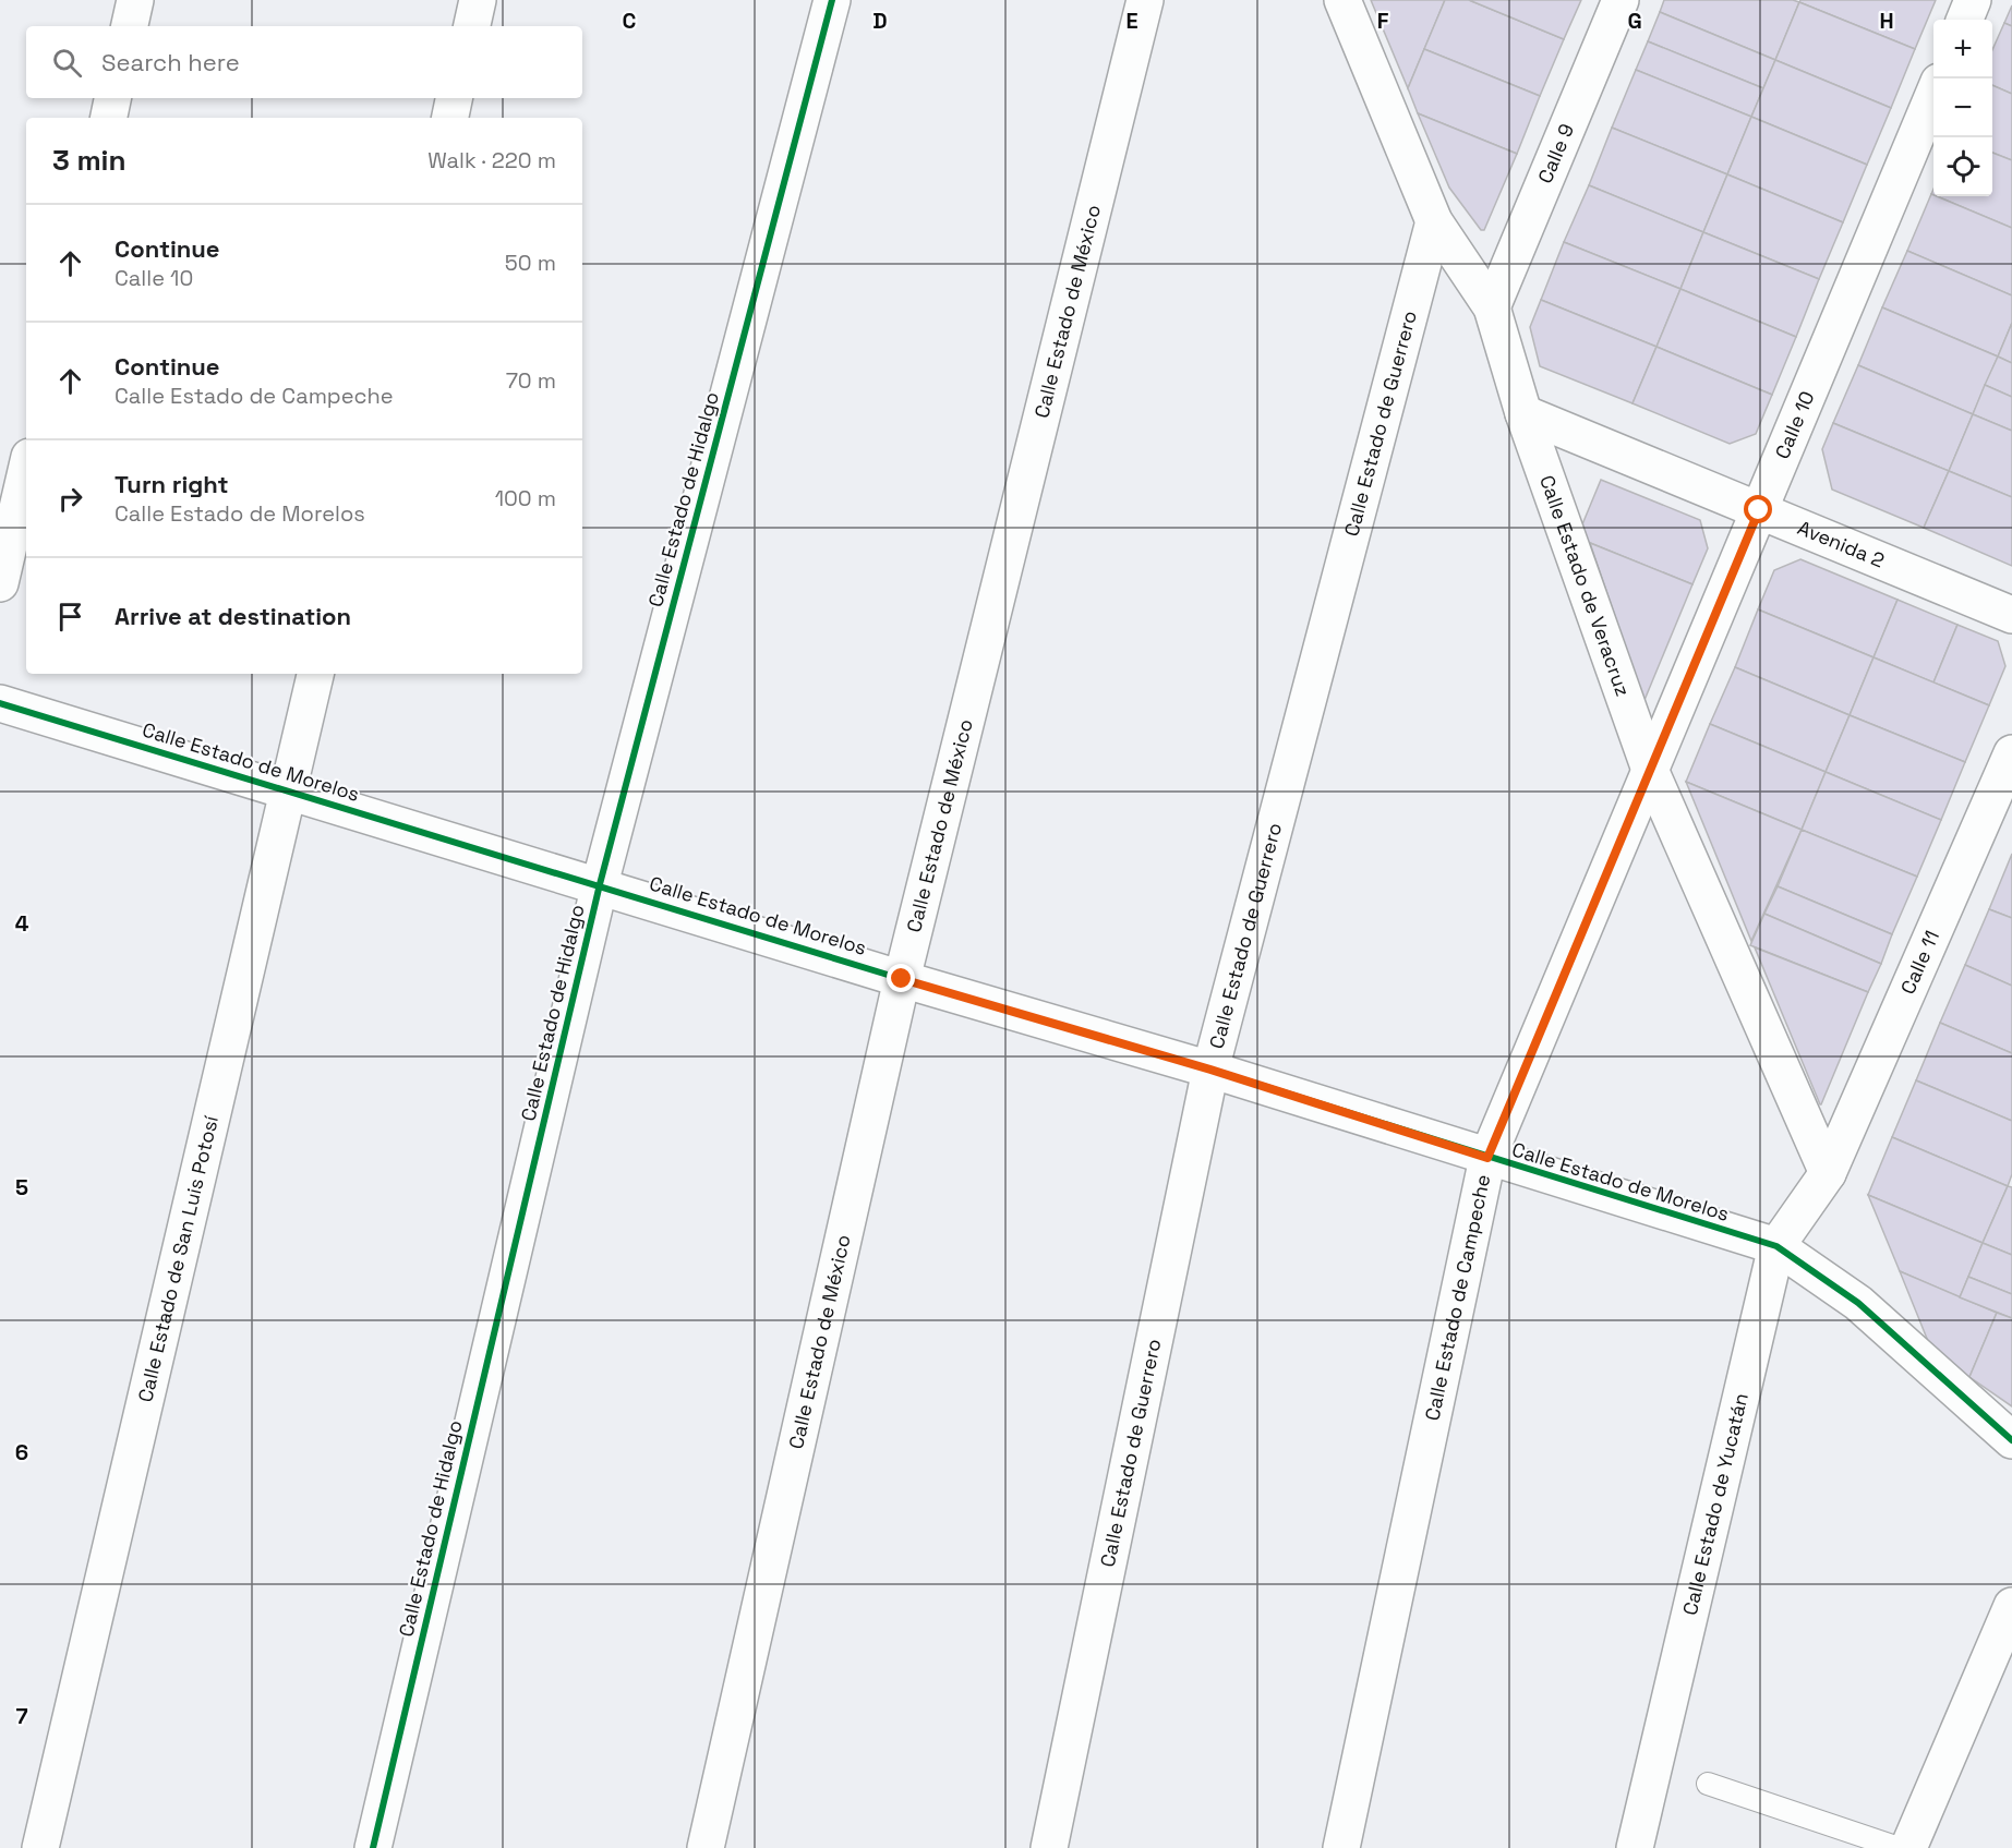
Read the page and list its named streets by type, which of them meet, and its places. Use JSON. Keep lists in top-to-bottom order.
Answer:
{
  "streets": {
    "street": [
      "Calle 9",
      "Calle Estado de México",
      "Calle Estado de Guerrero",
      "Calle 10",
      "Calle Estado de Hidalgo",
      "Avenida 2",
      "Calle Estado de Veracruz",
      "Calle Estado de Morelos",
      "Calle 11",
      "Calle Estado de San Luis Potosí",
      "Calle Estado de Campeche",
      "Calle Estado de Yucatán"
    ]
  },
  "crossings": [
    ["Calle 9", "Calle Estado de Veracruz"],
    ["Calle Estado de México", "Calle Estado de Morelos"],
    ["Calle Estado de Guerrero", "Calle Estado de Veracruz"],
    ["Calle Estado de Guerrero", "Calle Estado de Morelos"],
    ["Calle 10", "Avenida 2"],
    ["Calle 10", "Calle Estado de Veracruz"],
    ["Calle 10", "Calle Estado de Campeche"],
    ["Calle Estado de Hidalgo", "Calle Estado de Morelos"],
    ["Avenida 2", "Calle Estado de Veracruz"],
    ["Calle Estado de Veracruz", "Calle 11"],
    ["Calle Estado de Veracruz", "Calle Estado de Campeche"],
    ["Calle Estado de Veracruz", "Calle Estado de Yucatán"],
    ["Calle Estado de Morelos", "Calle Estado de San Luis Potosí"],
    ["Calle Estado de Morelos", "Calle Estado de Campeche"],
    ["Calle Estado de Morelos", "Calle Estado de Yucatán"],
    ["Calle 11", "Calle Estado de Yucatán"]
  ],
  "page": {
    "map_buttons": ["+", "−"],
    "search": "Search here",
    "heading": ["3 min", "Walk · 220 m"],
    "list": [
      ["Continue", "Calle 10", "50 m"],
      ["Continue", "Calle Estado de Campeche", "70 m"],
      ["Turn right", "Calle Estado de Morelos", "100 m"],
      "Arrive at destination"
    ]
  },
  "grid": {
    "columns": [
      "C",
      "D",
      "E",
      "F",
      "G",
      "H"
    ],
    "rows": [
      "4",
      "5",
      "6",
      "7"
    ]
  }
}
